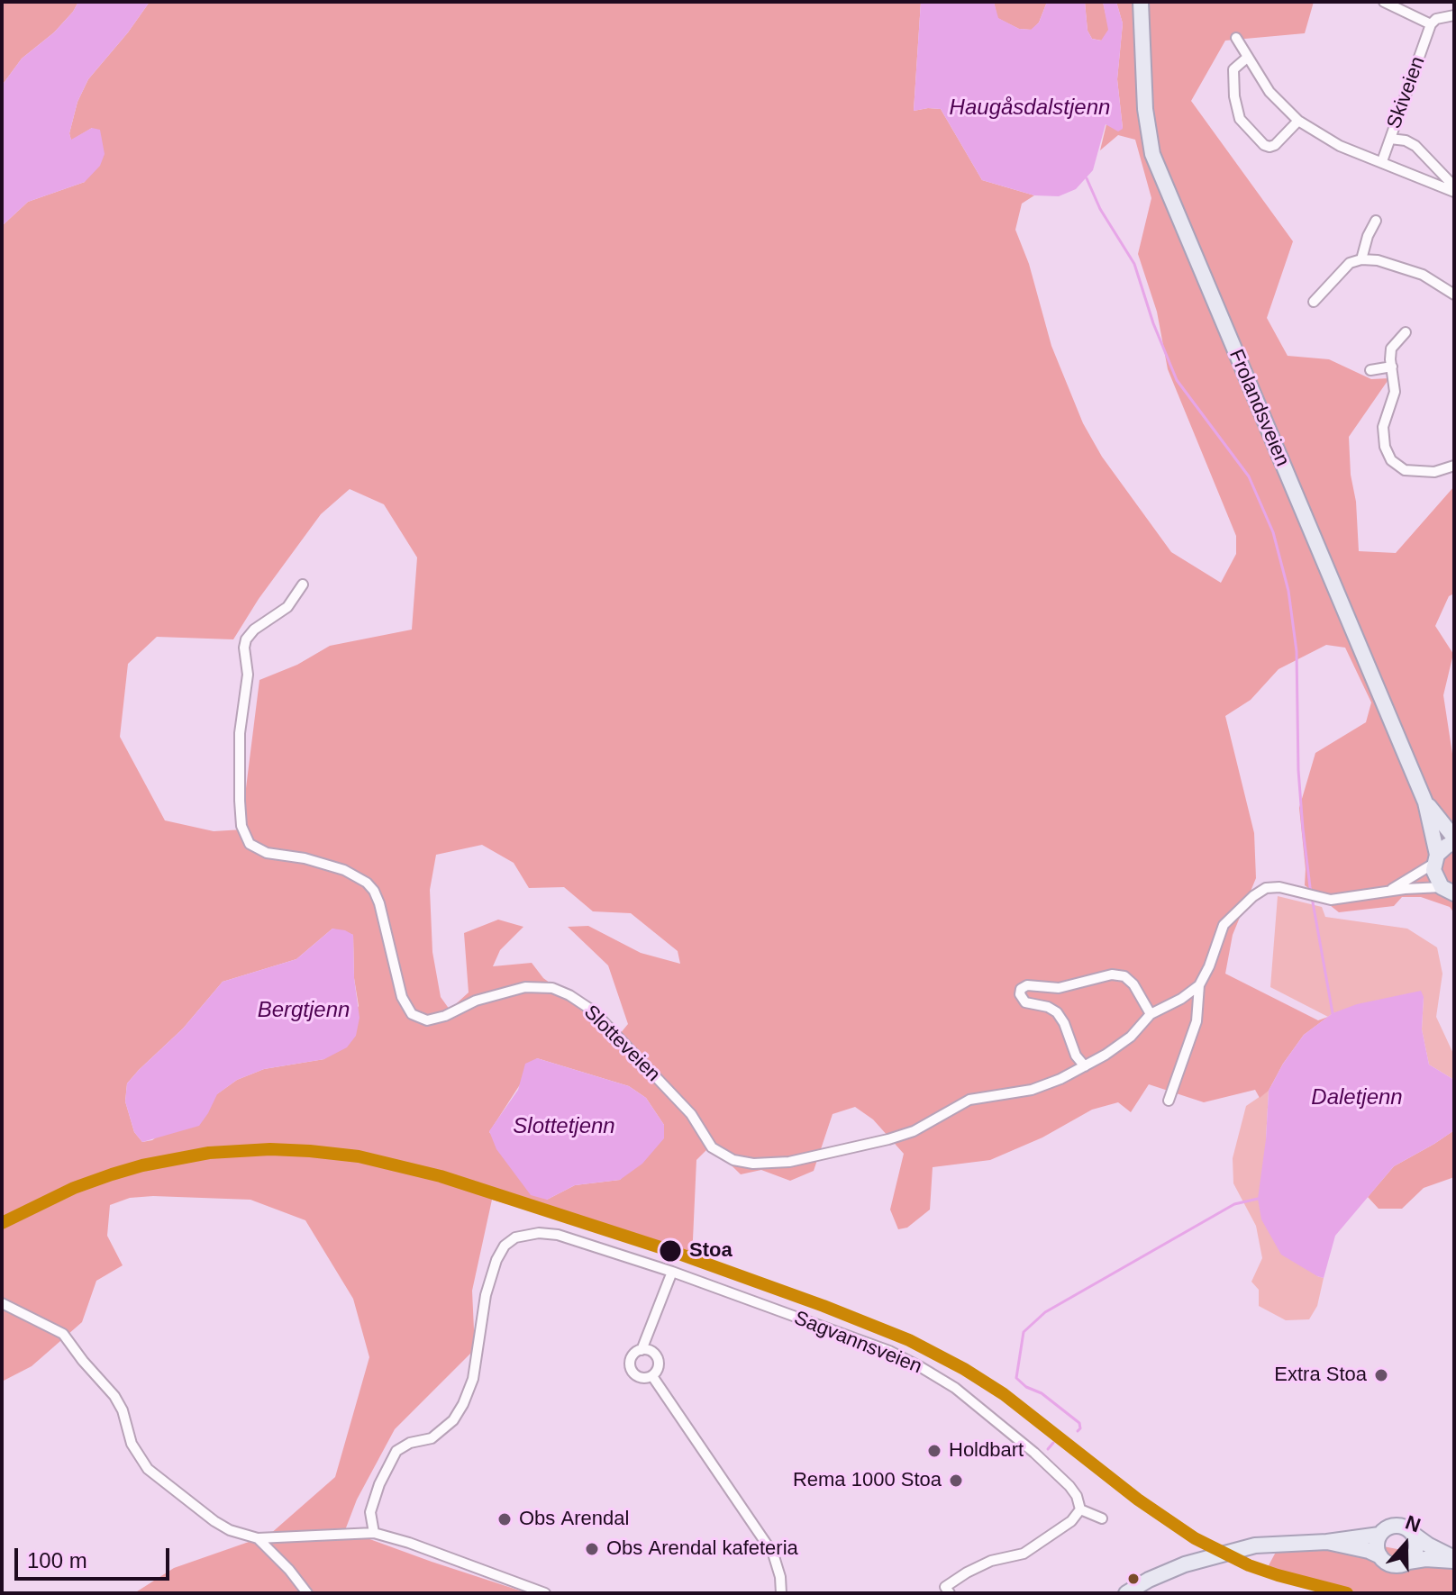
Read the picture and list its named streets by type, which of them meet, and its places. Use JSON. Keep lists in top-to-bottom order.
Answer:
{
  "streets": {
    "main road": ["Frolandsveien"],
    "street": ["Skiveien", "Slotteveien", "Sagvannsveien"]
  },
  "water": [
    "Haugåsdalstjenn",
    "Bergtjenn",
    "Daletjenn",
    "Slottetjenn"
  ],
  "places": [
    "Stoa",
    "Extra Stoa",
    "Holdbart",
    "Rema 1000 Stoa",
    "Obs Arendal",
    "Obs Arendal kafeteria"
  ],
  "scale_bar": "100 m",
  "north": "top"
}
